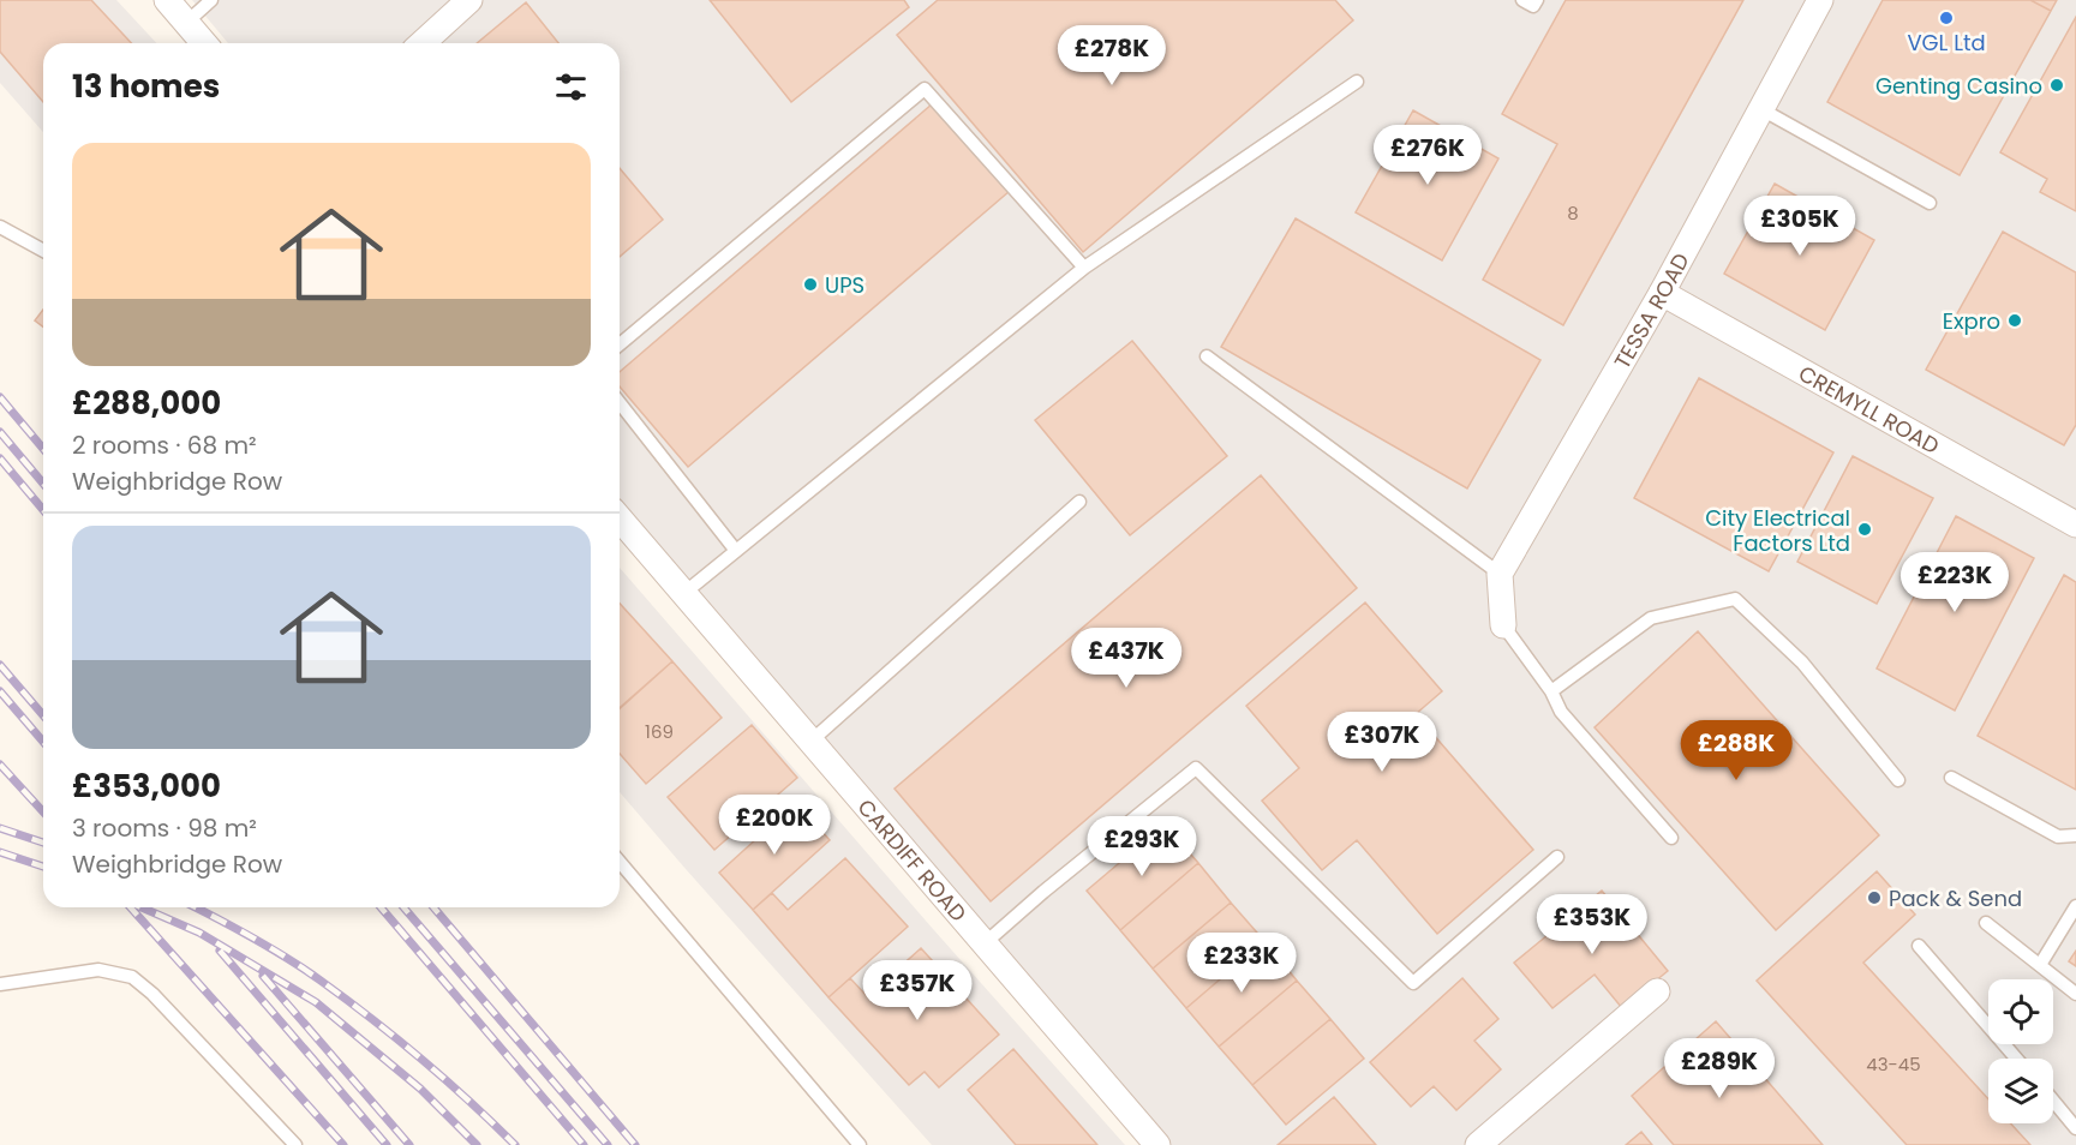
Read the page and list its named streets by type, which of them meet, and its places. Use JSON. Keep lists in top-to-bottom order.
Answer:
{
  "streets": {
    "street": ["TESSA ROAD", "CREMYLL ROAD", "CARDIFF ROAD"]
  },
  "crossings": [
    ["TESSA ROAD", "CREMYLL ROAD"]
  ],
  "places": [
    "VGL Ltd",
    "Genting Casino",
    "UPS",
    "Expro",
    "City Electrical Factors Ltd",
    "Pack & Send"
  ],
  "house_numbers": ["8", "169", "43-45"],
  "page": {
    "price": [
      "£278K",
      "£276K",
      "£305K",
      "£223K",
      "£437K",
      "£307K",
      "£288K",
      "£200K",
      "£293K",
      "£353K",
      "£233K",
      "£357K",
      "£289K"
    ],
    "heading": "13 homes",
    "list": [
      {
        "name": "£288,000",
        "note": "2 rooms · 68 m² · Weighbridge Row"
      },
      {
        "name": "£353,000",
        "note": "3 rooms · 98 m² · Weighbridge Row"
      }
    ]
  }
}
